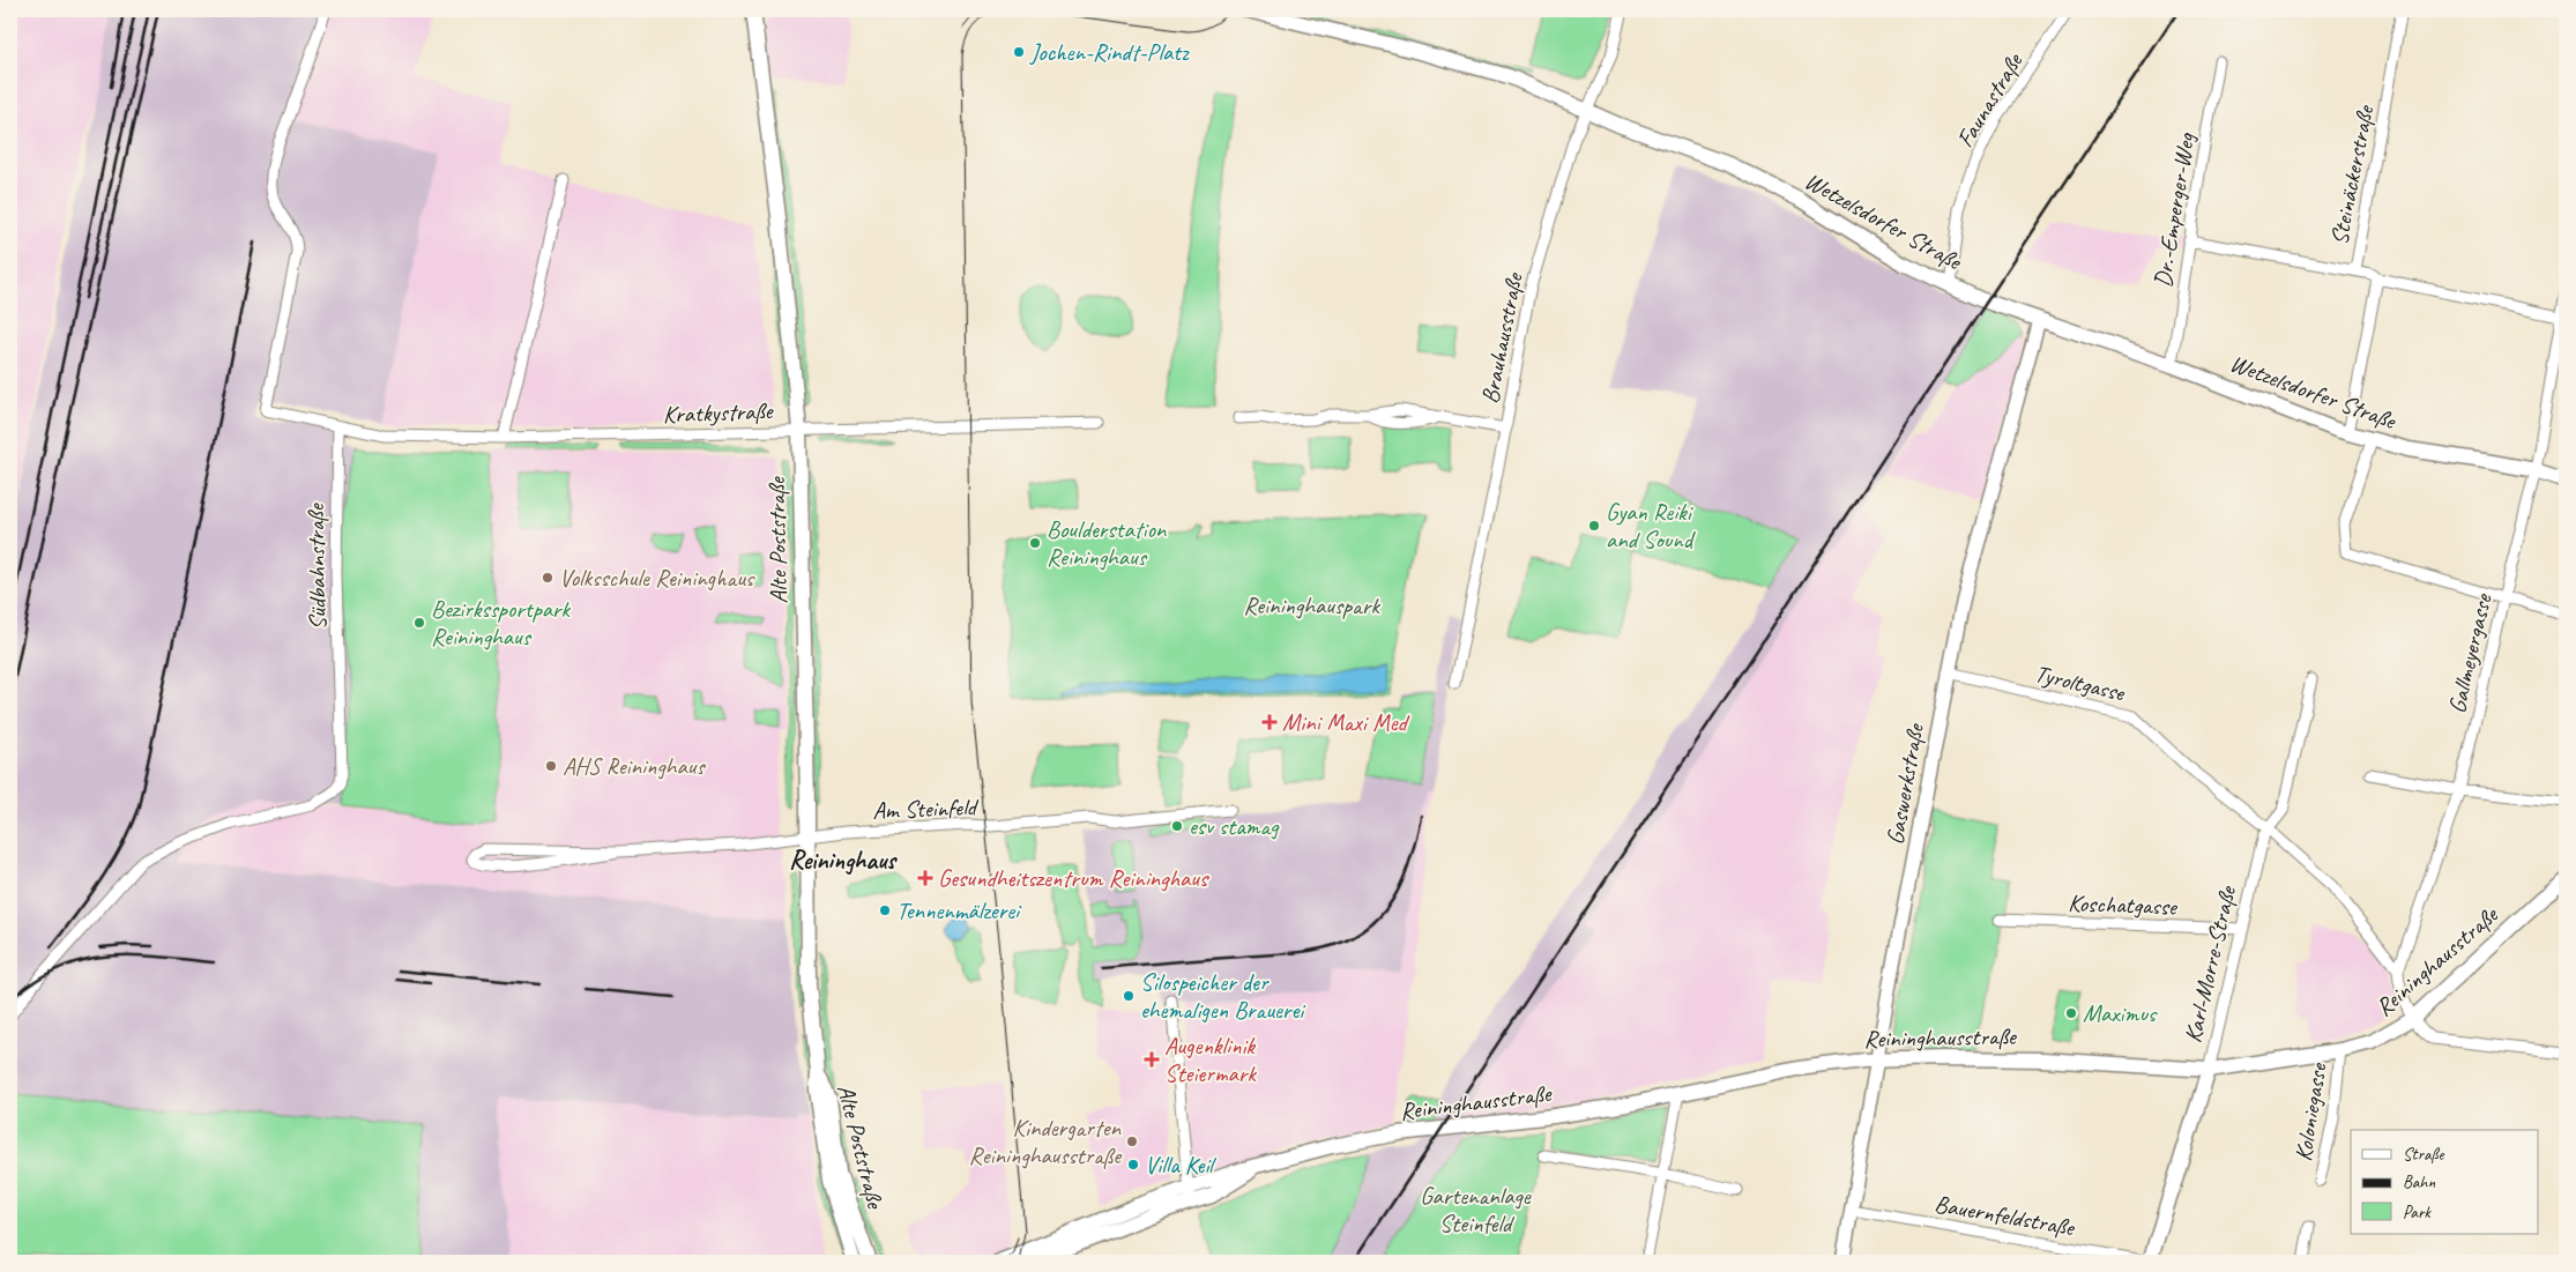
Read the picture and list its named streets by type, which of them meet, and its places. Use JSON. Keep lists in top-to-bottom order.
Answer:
{
  "streets": {
    "main road": [
      "Wetzelsdorfer Straße",
      "Alte Poststraße",
      "Reininghausstraße",
      "Karl-Morre-Straße"
    ],
    "street": [
      "Faunastraße",
      "Steinäckerstraße",
      "Dr.-Emperger-Weg",
      "Brauhausstraße",
      "Kratkystraße",
      "Südbahnstraße",
      "Gallmeyergasse",
      "Tyroltgasse",
      "Gaswerkstraße",
      "Am Steinfeld",
      "Koschatgasse",
      "Koloniegasse",
      "Bauernfeldstraße"
    ]
  },
  "crossings": [
    ["Faunastraße", "Wetzelsdorfer Straße"],
    ["Steinäckerstraße", "Gallmeyergasse"],
    ["Dr.-Emperger-Weg", "Wetzelsdorfer Straße"],
    ["Wetzelsdorfer Straße", "Brauhausstraße"],
    ["Wetzelsdorfer Straße", "Gallmeyergasse"],
    ["Wetzelsdorfer Straße", "Gaswerkstraße"],
    ["Kratkystraße", "Alte Poststraße"],
    ["Kratkystraße", "Südbahnstraße"],
    ["Alte Poststraße", "Am Steinfeld"],
    ["Tyroltgasse", "Gaswerkstraße"],
    ["Tyroltgasse", "Karl-Morre-Straße"],
    ["Gaswerkstraße", "Reininghausstraße"],
    ["Gaswerkstraße", "Bauernfeldstraße"],
    ["Koschatgasse", "Karl-Morre-Straße"],
    ["Reininghausstraße", "Karl-Morre-Straße"],
    ["Reininghausstraße", "Koloniegasse"],
    ["Karl-Morre-Straße", "Bauernfeldstraße"]
  ],
  "districts": ["Reininghaus"],
  "parks": ["Reininghauspark", "Gartenanlage Steinfeld"],
  "places": {
    "other": [
      "Jochen-Rindt-Platz",
      "Gyan Reiki and Sound",
      "Boulderstation Reininghaus",
      "Volksschule Reininghaus",
      "Bezirkssportpark Reininghaus",
      "AHS Reininghaus",
      "esv stamag",
      "Tennenmälzerei",
      "Silospeicher der ehemaligen Brauerei",
      "Maximus",
      "Kindergarten Reininghausstraße",
      "Villa Keil"
    ],
    "health": ["Mini Maxi Med", "Gesundheitszentrum Reininghaus", "Augenklinik Steiermark"]
  },
  "legend": ["Straße", "Bahn", "Park"]
}
